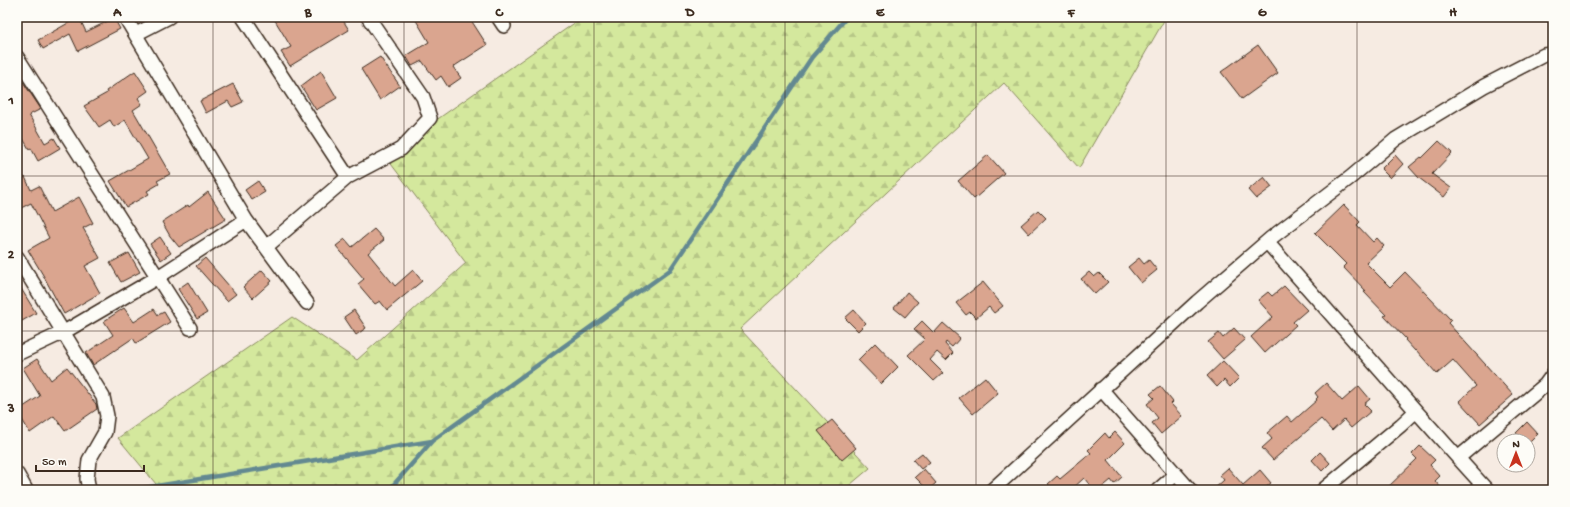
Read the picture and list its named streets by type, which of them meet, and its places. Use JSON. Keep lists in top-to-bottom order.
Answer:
{
  "scale_bar": "50 m",
  "north": "top",
  "grid": {
    "columns": [
      "A",
      "B",
      "C",
      "D",
      "E",
      "F",
      "G",
      "H"
    ],
    "rows": ["1", "2", "3"]
  }
}
